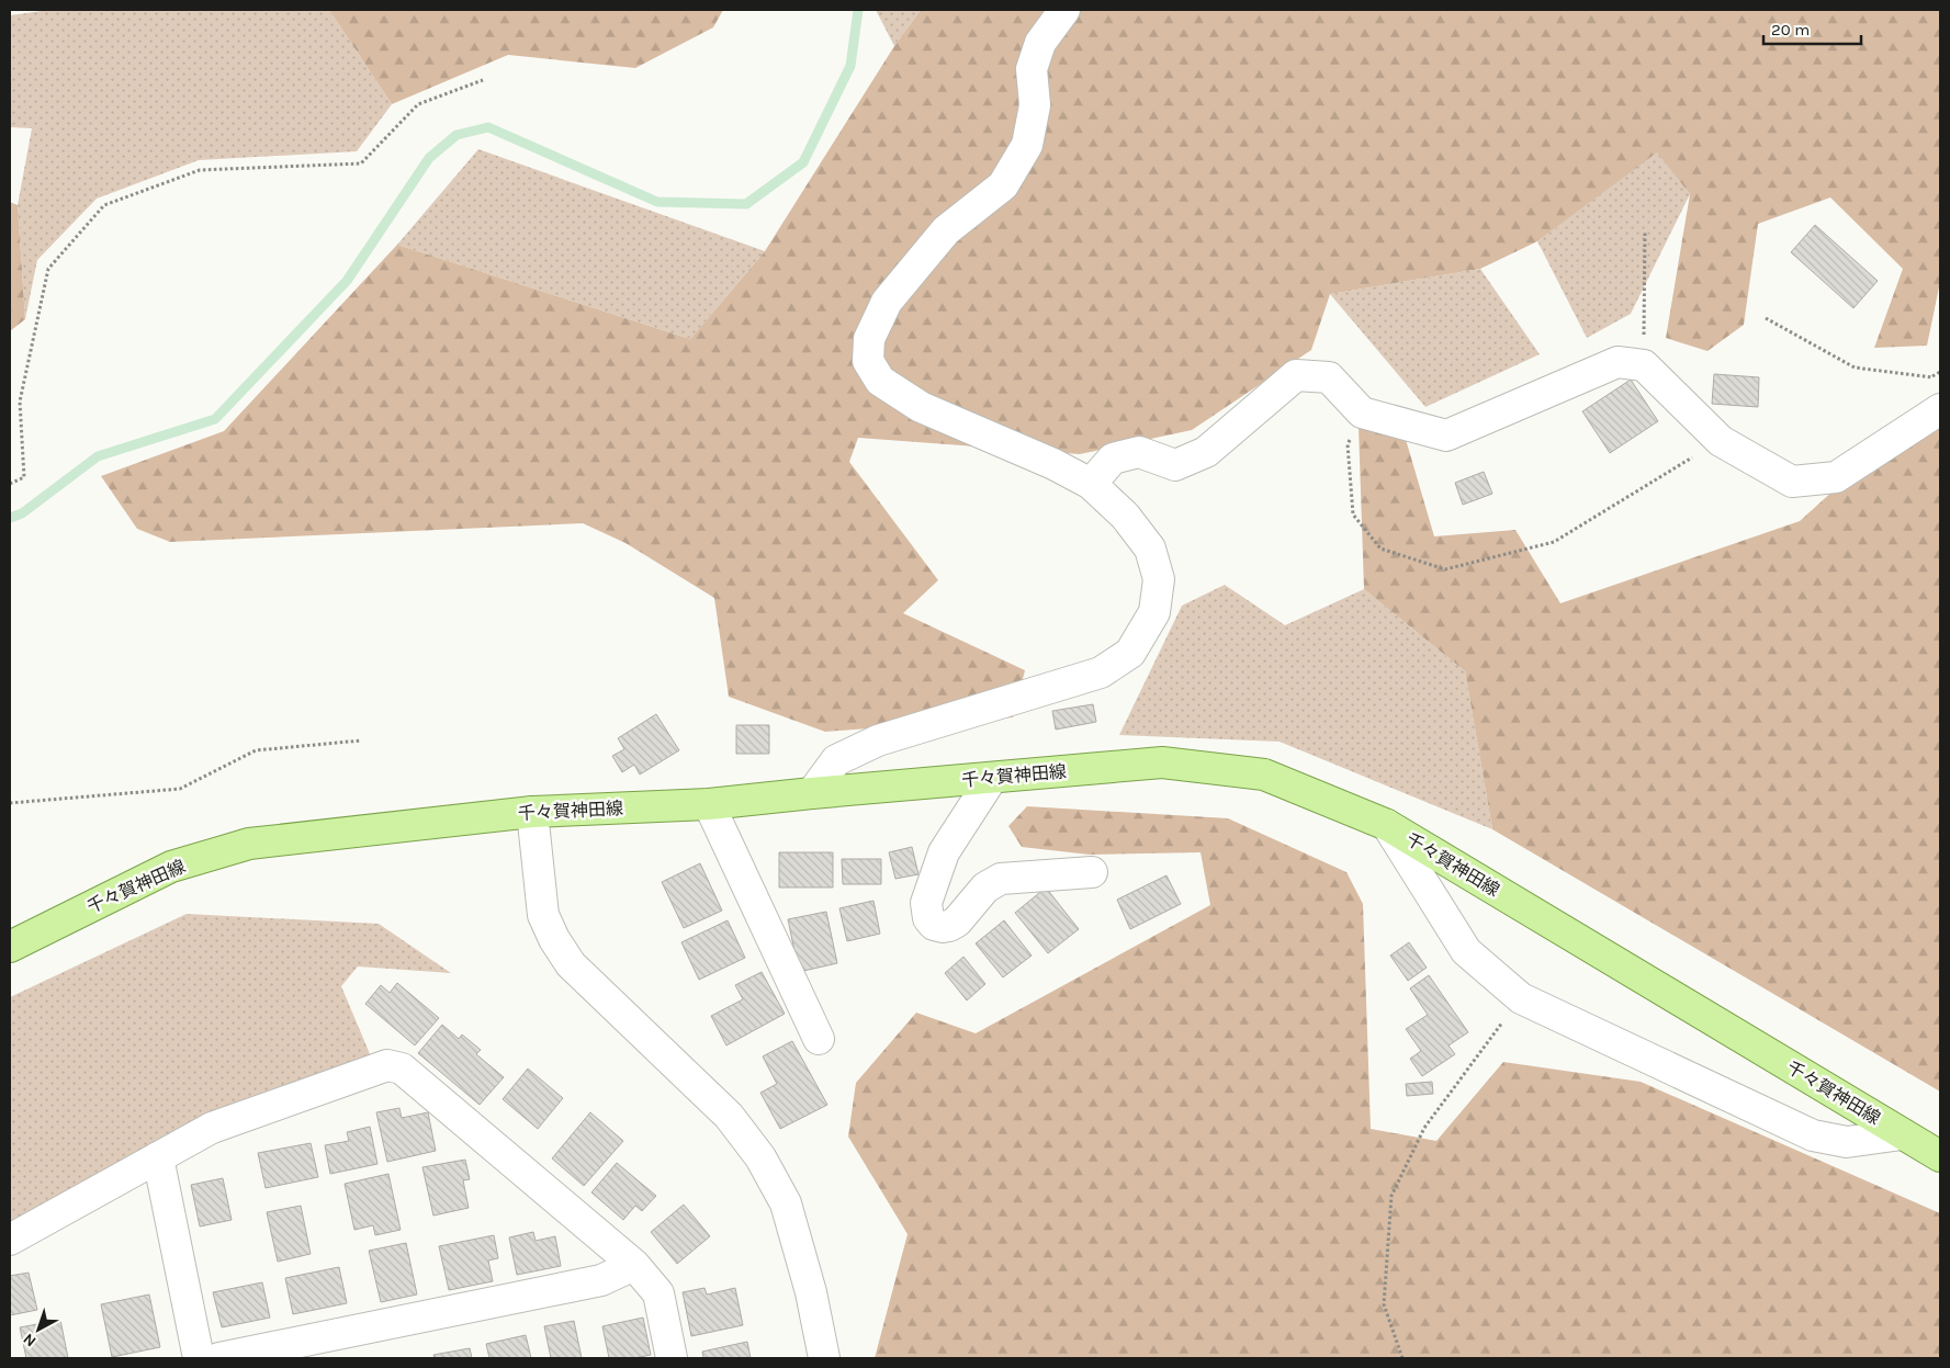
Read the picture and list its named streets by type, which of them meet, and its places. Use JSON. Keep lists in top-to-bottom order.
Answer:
{
  "streets": {
    "main road": ["千々賀神田線"]
  },
  "scale_bar": "20 m",
  "north": "bottom left"
}
